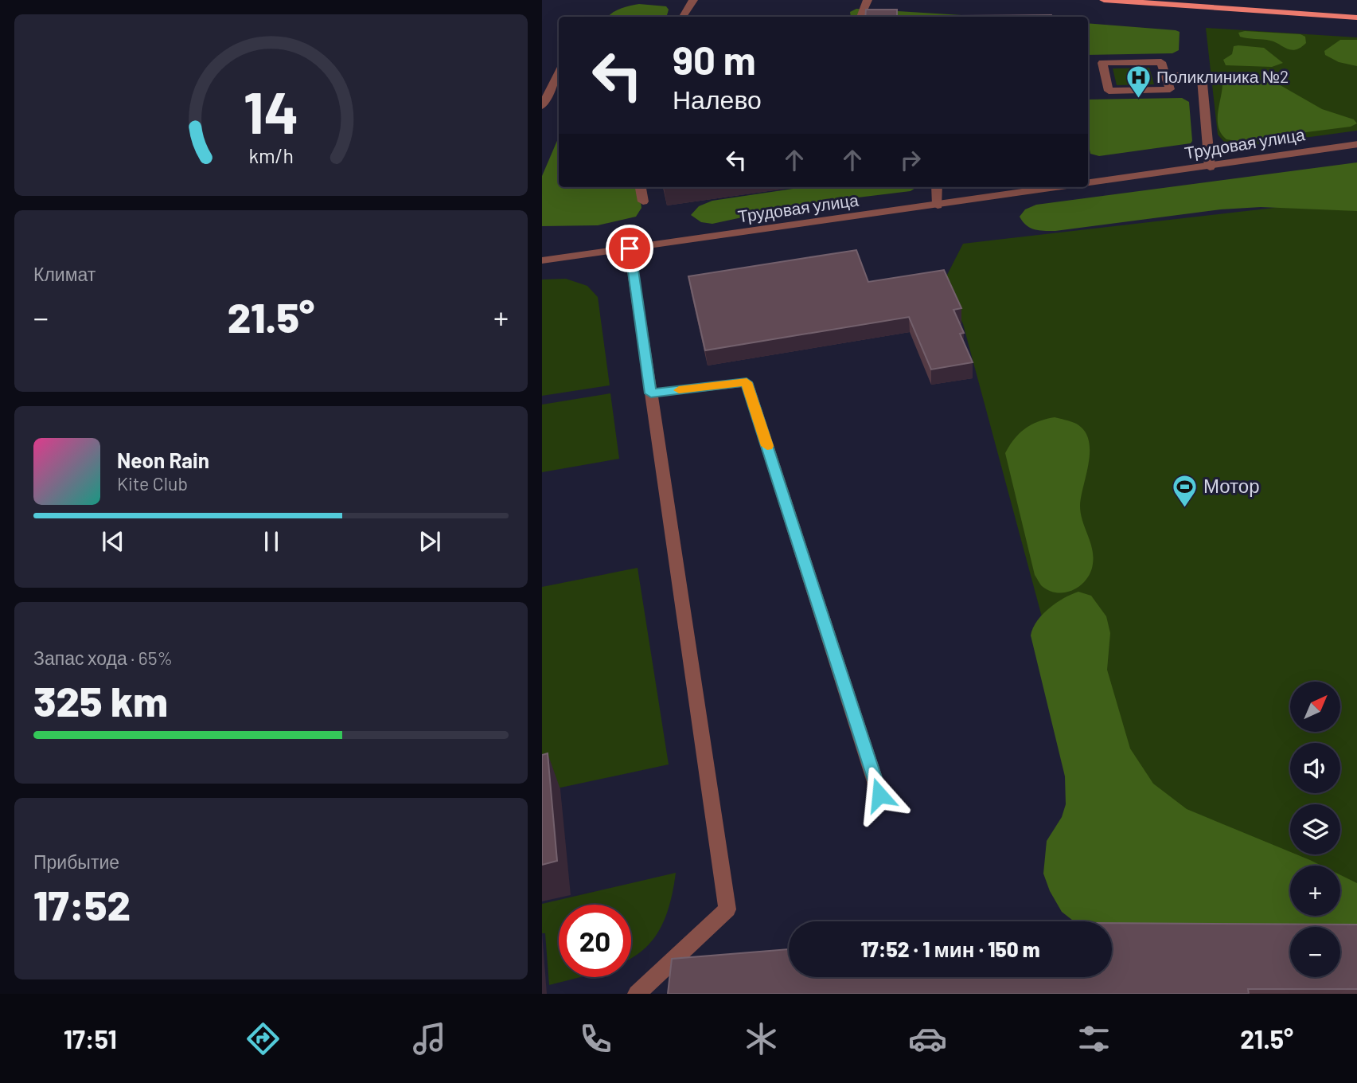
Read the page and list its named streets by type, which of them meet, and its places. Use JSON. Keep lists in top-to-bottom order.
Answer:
{
  "streets": {
    "street": ["Трудовая улица"]
  },
  "places": {
    "hospital": ["Поликлиника №2"],
    "sports": ["Мотор"]
  },
  "north": "top right",
  "page": {
    "turn": ["90 m", "Налево"],
    "tile": [
      "Климат",
      ["Запас хода · 65%", "325 km"],
      ["Прибытие", "17:52"]
    ],
    "heat": ["−", "21.5°", "+"],
    "song": ["Neon Rain", "Kite Club"],
    "map_buttons": ["+", "−"],
    "limit": "20",
    "trip": "17:52 · 1 мин · 150 m",
    "tabs": ["17:51", "21.5°"],
    "gauge": ["14", "km/h"]
  }
}
